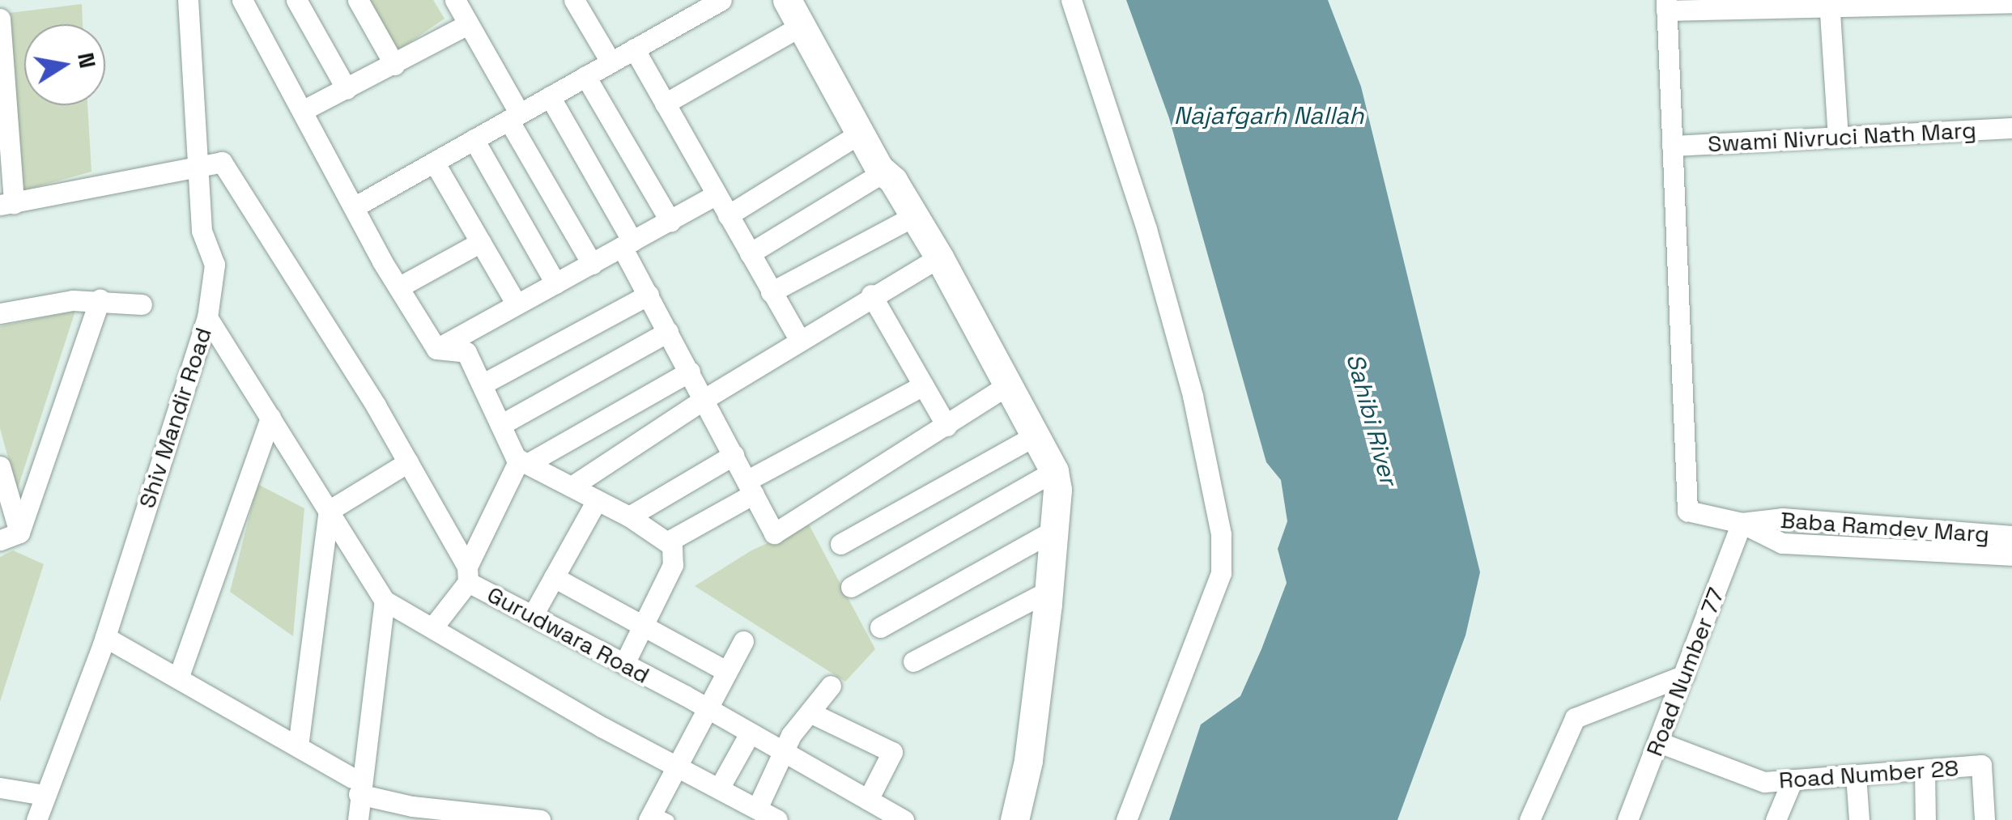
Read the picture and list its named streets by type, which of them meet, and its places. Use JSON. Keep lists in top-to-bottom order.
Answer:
{
  "streets": {
    "street": [
      "Swami Nivruci Nath Marg",
      "Shiv Mandir Road",
      "Baba Ramdev Marg",
      "Gurudwara Road",
      "Road Number 77",
      "Road Number 28"
    ]
  },
  "crossings": [
    ["Shiv Mandir Road", "Gurudwara Road"],
    ["Baba Ramdev Marg", "Road Number 77"],
    ["Road Number 77", "Road Number 28"]
  ],
  "water": ["Najafgarh Nallah", "Sahibi River"],
  "north": "right"
}
